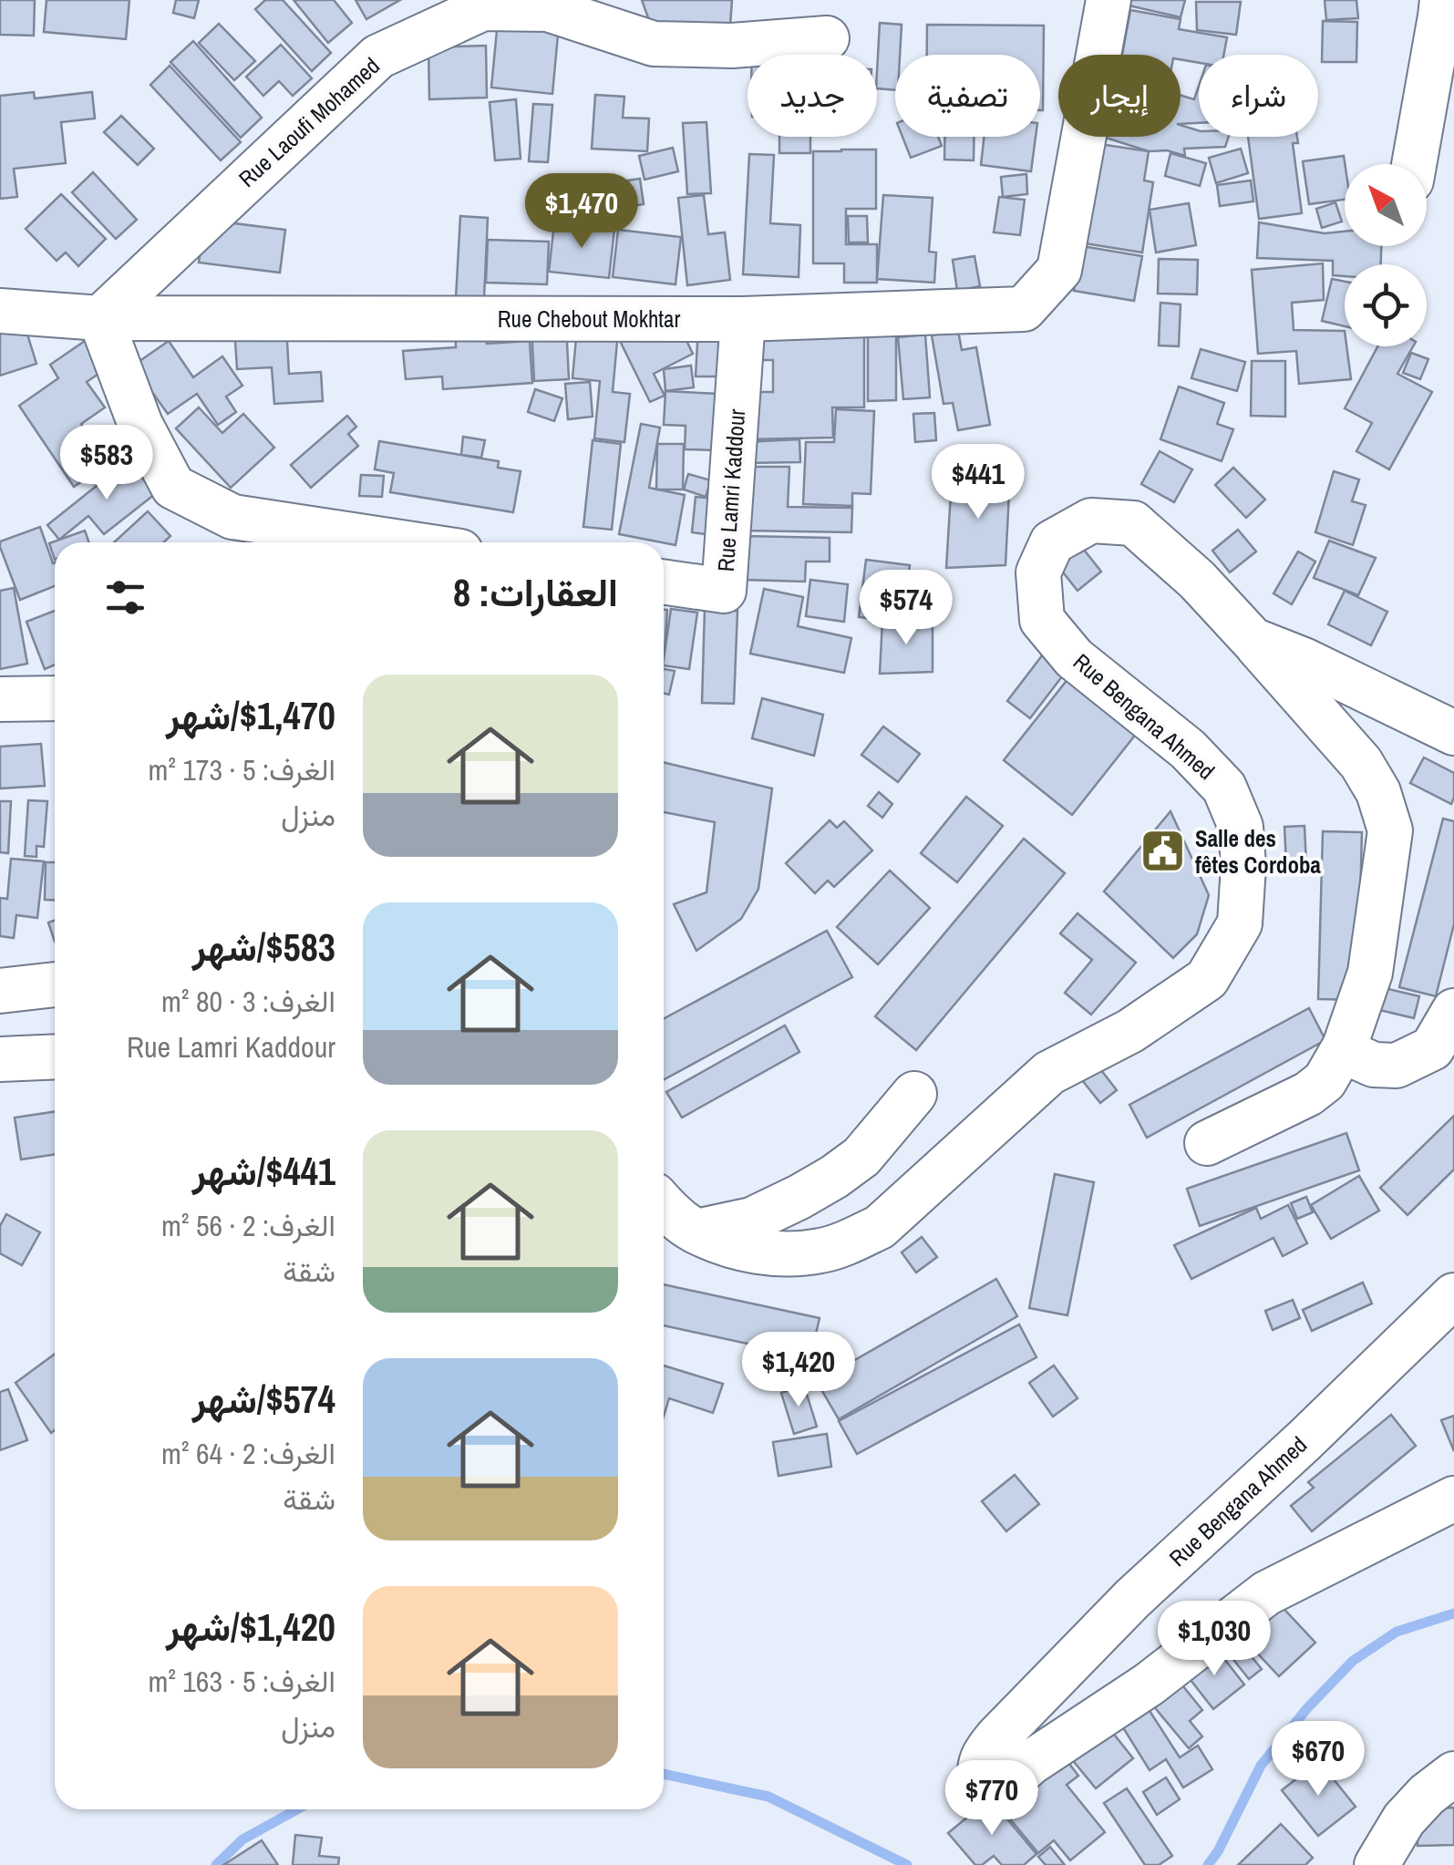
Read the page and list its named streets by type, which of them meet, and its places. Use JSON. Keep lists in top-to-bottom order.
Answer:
{
  "streets": {
    "street": [
      "Rue Laoufi Mohamed",
      "Rue Chebout Mokhtar",
      "Rue Lamri Kaddour",
      "Rue Bengana Ahmed"
    ]
  },
  "crossings": [
    ["Rue Laoufi Mohamed", "Rue Chebout Mokhtar"],
    ["Rue Chebout Mokhtar", "Rue Lamri Kaddour"]
  ],
  "places": {
    "public building": ["Salle des fêtes Cordoba"]
  },
  "north": "top left",
  "page": {
    "chip": [
      "شراء",
      "إيجار",
      "تصفية",
      "جديد"
    ],
    "price": [
      "$1,470",
      "$583",
      "$441",
      "$574",
      "$1,420",
      "$1,030",
      "$670",
      "$770"
    ],
    "heading": "العقارات: 8",
    "list": [
      {
        "name": "$1,470/شهر",
        "note": "الغرف: 5 · 173 m² · منزل"
      },
      {
        "name": "$583/شهر",
        "note": "الغرف: 3 · 80 m² · Rue Lamri Kaddour"
      },
      {
        "name": "$441/شهر",
        "note": "الغرف: 2 · 56 m² · شقة"
      },
      {
        "name": "$574/شهر",
        "note": "الغرف: 2 · 64 m² · شقة"
      },
      {
        "name": "$1,420/شهر",
        "note": "الغرف: 5 · 163 m² · منزل"
      }
    ]
  }
}
